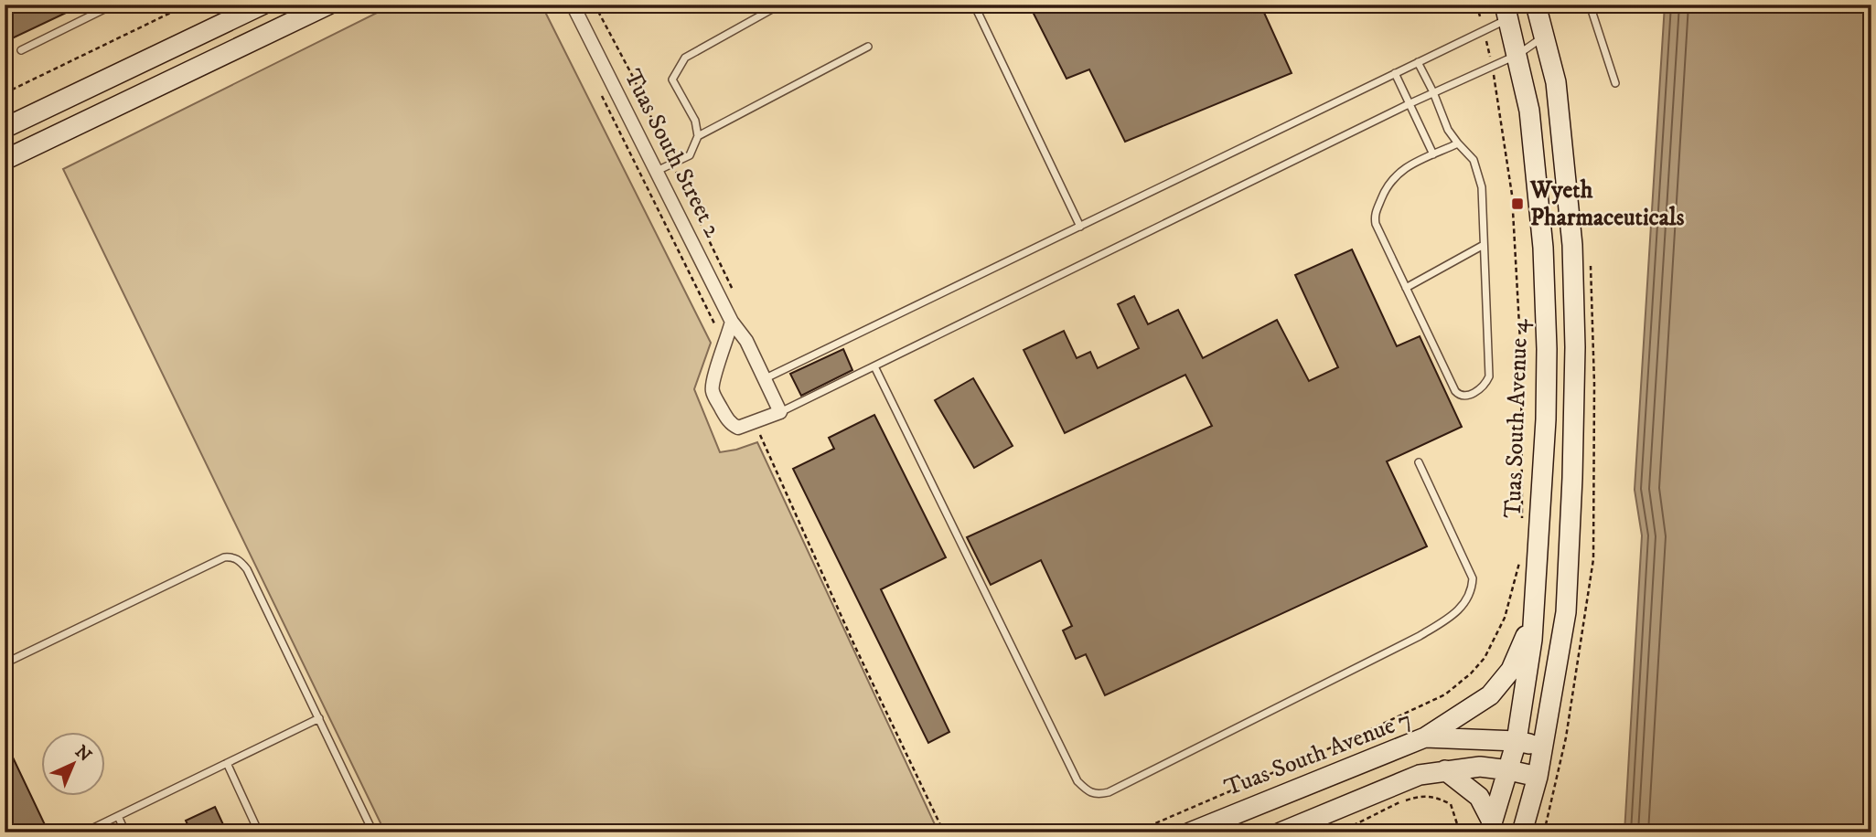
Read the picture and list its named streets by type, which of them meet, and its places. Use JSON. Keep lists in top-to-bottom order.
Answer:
{
  "streets": {
    "street": ["Tuas South Street 2", "Tuas South Avenue 4", "Tuas South Avenue 7"]
  },
  "crossings": [
    ["Tuas South Avenue 4", "Tuas South Avenue 7"]
  ],
  "places": {
    "transit": ["Wyeth Pharmaceuticals"]
  },
  "north": "top right"
}
